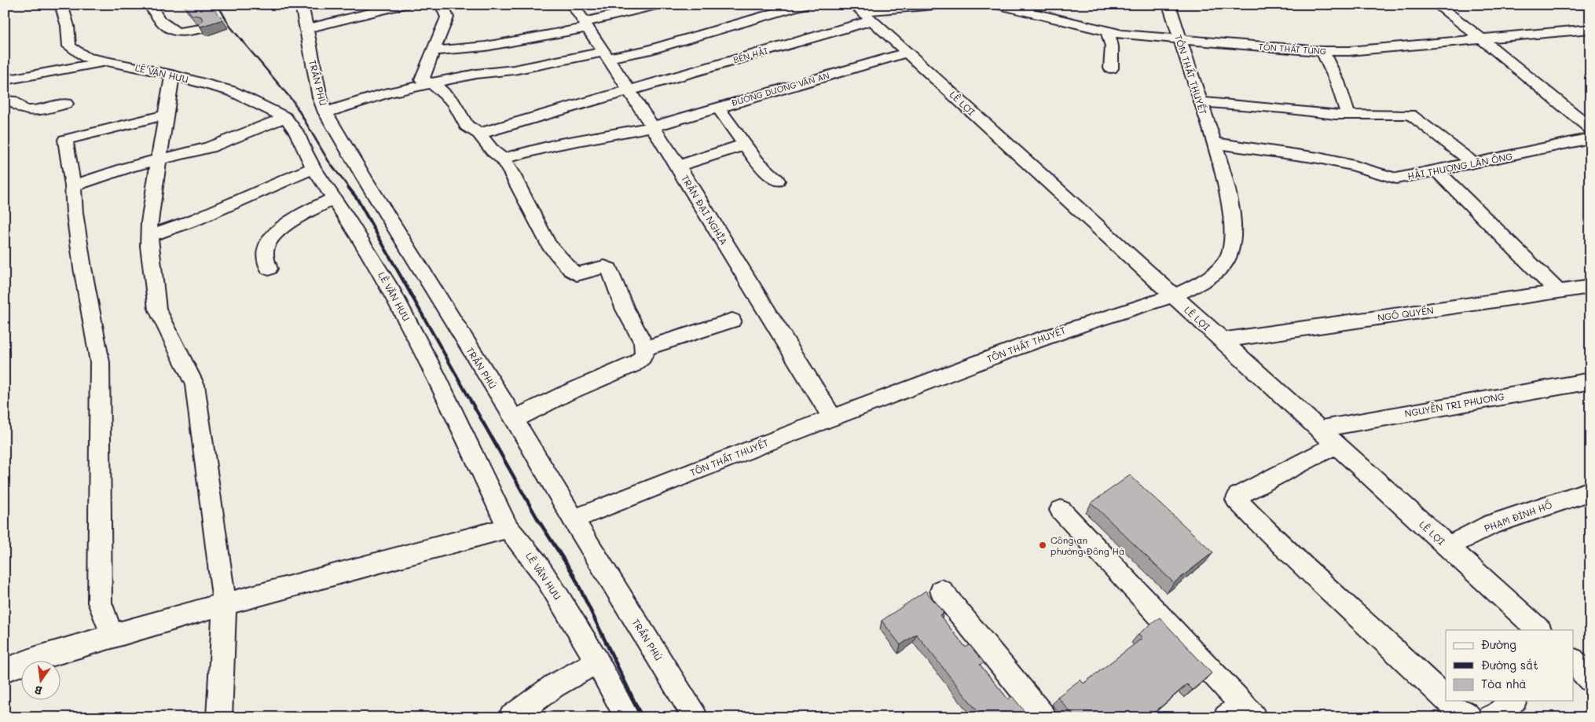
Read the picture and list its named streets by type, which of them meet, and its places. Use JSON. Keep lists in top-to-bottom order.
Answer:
{
  "streets": {
    "street": [
      "TÔN THẤT TÙNG",
      "BẾN HẢI",
      "LÊ VĂN HƯU",
      "TÔN THẤT THUYẾT",
      "TRẦN PHÚ",
      "ĐƯỜNG DƯƠNG VĂN AN",
      "LÊ LỢI",
      "HẢI THƯỢNG LÃN ÔNG",
      "TRẦN ĐẠI NGHĨA",
      "NGÔ QUYỀN",
      "NGUYỄN TRI PHƯƠNG",
      "PHẠM ĐÌNH HỔ"
    ]
  },
  "crossings": [
    ["TÔN THẤT TÙNG", "TÔN THẤT THUYẾT"],
    ["BẾN HẢI", "LÊ LỢI"],
    ["BẾN HẢI", "TRẦN ĐẠI NGHĨA"],
    ["TÔN THẤT THUYẾT", "TRẦN PHÚ"],
    ["TÔN THẤT THUYẾT", "LÊ LỢI"],
    ["TÔN THẤT THUYẾT", "HẢI THƯỢNG LÃN ÔNG"],
    ["TÔN THẤT THUYẾT", "TRẦN ĐẠI NGHĨA"],
    ["ĐƯỜNG DƯƠNG VĂN AN", "LÊ LỢI"],
    ["ĐƯỜNG DƯƠNG VĂN AN", "TRẦN ĐẠI NGHĨA"],
    ["LÊ LỢI", "NGÔ QUYỀN"],
    ["LÊ LỢI", "NGUYỄN TRI PHƯƠNG"],
    ["LÊ LỢI", "PHẠM ĐÌNH HỔ"]
  ],
  "places": ["Công an phường Đông Hà"],
  "legend": ["Đường", "Đường sắt", "Tòa nhà"],
  "north": "bottom"
}
